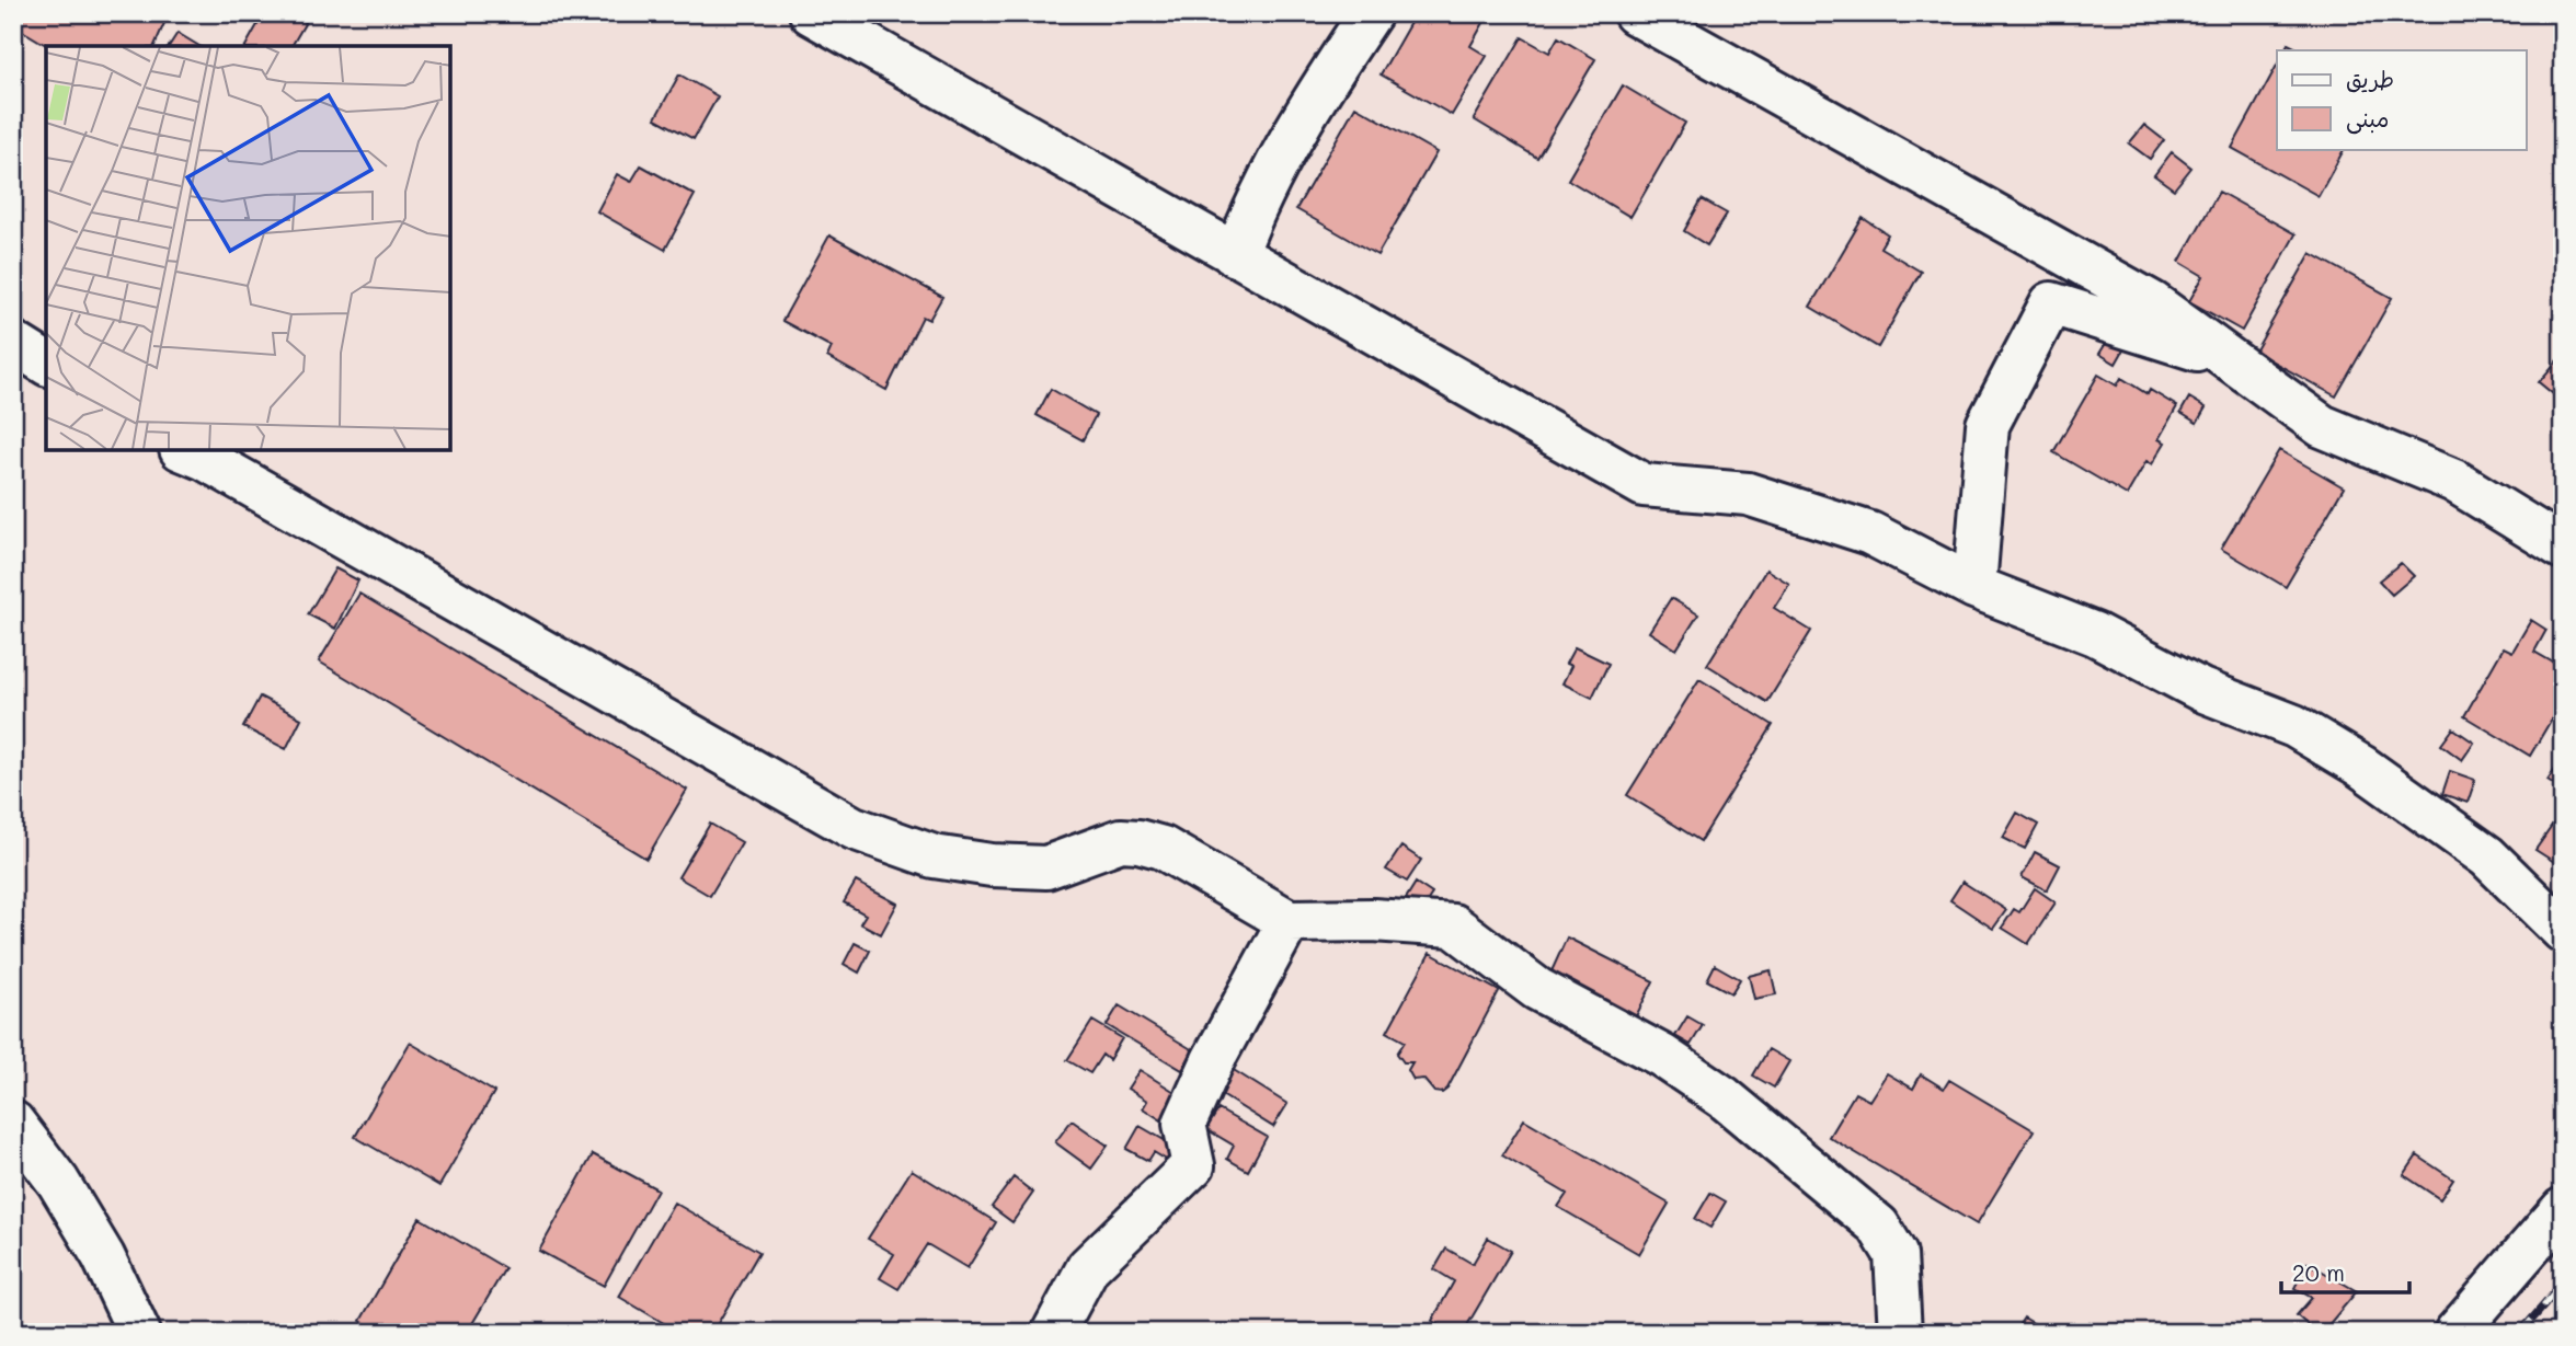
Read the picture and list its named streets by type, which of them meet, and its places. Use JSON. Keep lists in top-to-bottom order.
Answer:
{
  "legend": ["طريق", "مبنى"],
  "scale_bar": "20 m"
}
